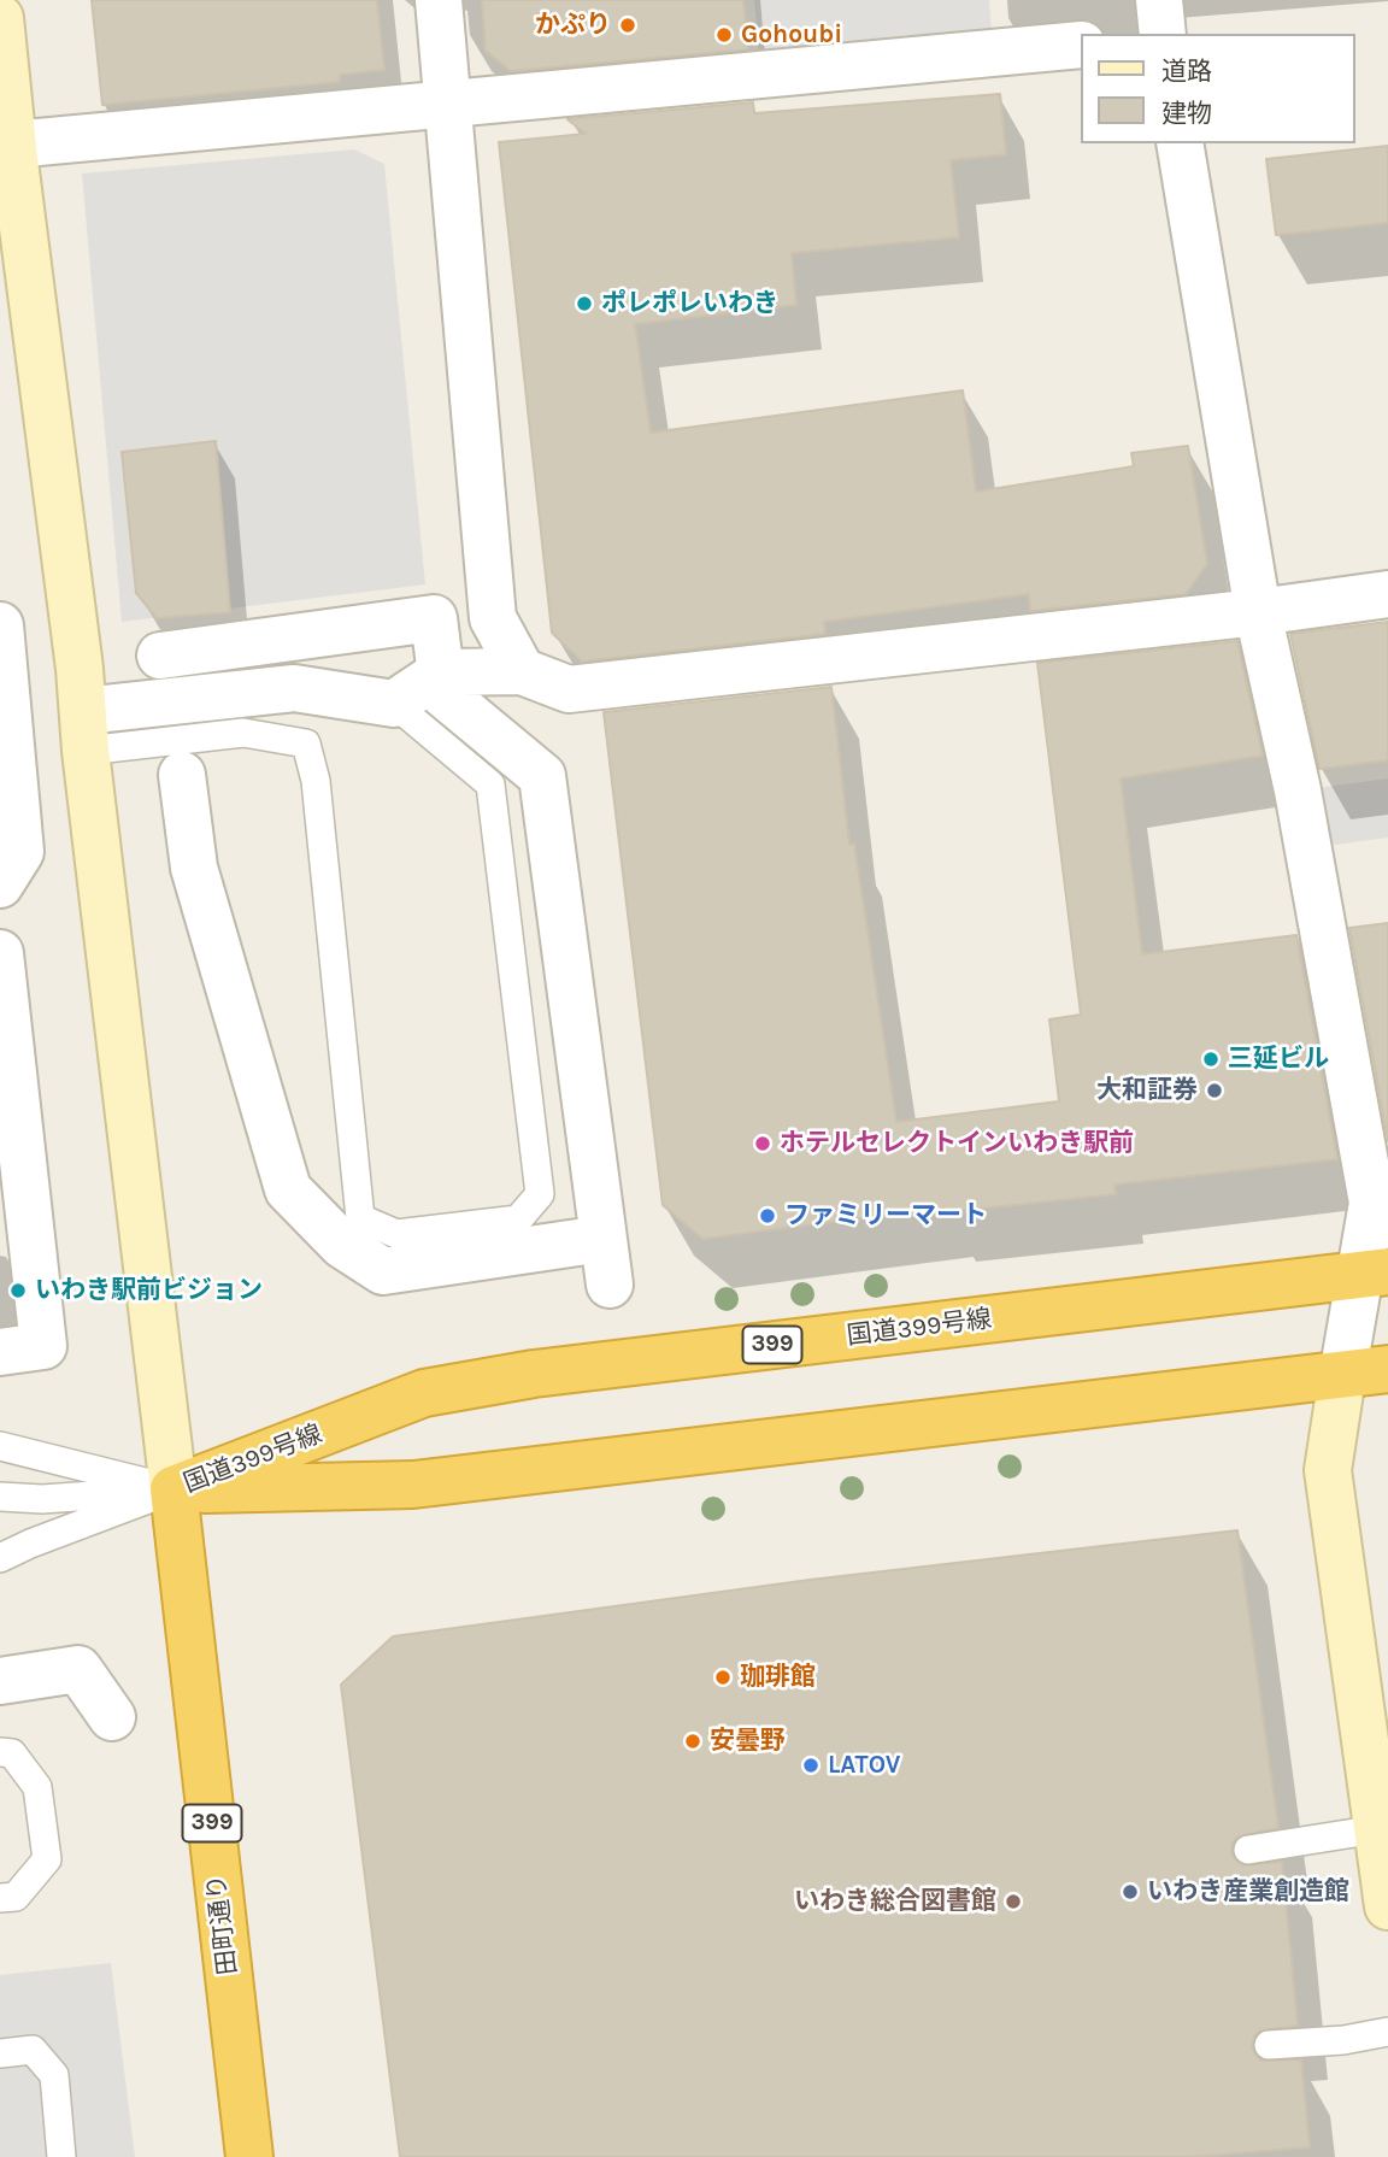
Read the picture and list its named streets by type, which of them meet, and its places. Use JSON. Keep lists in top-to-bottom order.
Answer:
{
  "streets": {
    "highway": ["国道399号線", "399", "田町通り"]
  },
  "crossings": [
    ["国道399号線", "田町通り"]
  ],
  "places": [
    "かぷり",
    "Gohoubi",
    "ポレポレいわき",
    "三延ビル",
    "大和証券",
    "ホテルセレクトインいわき駅前",
    "ファミリーマート",
    "いわき駅前ビジョン",
    "珈琲館",
    "安曇野",
    "LATOV",
    "いわき産業創造館",
    "いわき総合図書館"
  ],
  "legend": ["道路", "建物"]
}
